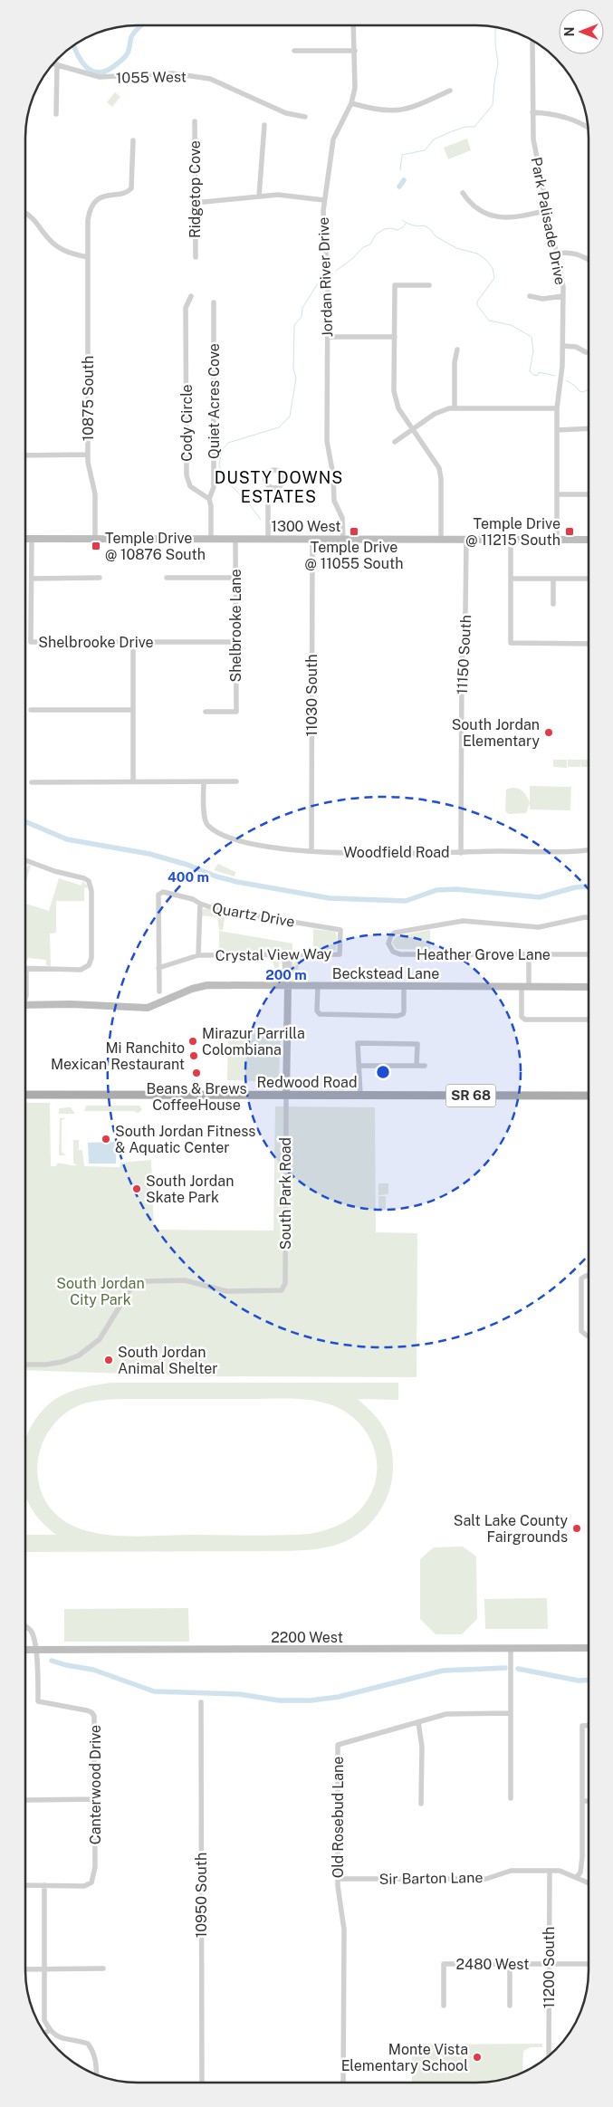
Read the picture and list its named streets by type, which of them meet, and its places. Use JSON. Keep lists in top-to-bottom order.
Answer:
{
  "streets": {
    "main road": ["Redwood Road", "SR 68"],
    "street": [
      "1055 West",
      "Ridgetop Cove",
      "Park Palisade Drive",
      "Jordan River Drive",
      "10875 South",
      "Quiet Acres Cove",
      "Cody Circle",
      "1300 West",
      "Shelbrooke Lane",
      "Shelbrooke Drive",
      "11150 South",
      "11030 South",
      "Woodfield Road",
      "Quartz Drive",
      "Crystal View Way",
      "Heather Grove Lane",
      "Beckstead Lane",
      "South Park Road",
      "2200 West",
      "Canterwood Drive",
      "Old Rosebud Lane",
      "Sir Barton Lane",
      "10950 South",
      "2480 West",
      "11200 South"
    ]
  },
  "crossings": [
    ["Park Palisade Drive", "1300 West"],
    ["Jordan River Drive", "1300 West"],
    ["10875 South", "1300 West"],
    ["Quiet Acres Cove", "Cody Circle"],
    ["1300 West", "Shelbrooke Lane"],
    ["1300 West", "Shelbrooke Drive"],
    ["1300 West", "11150 South"],
    ["1300 West", "11030 South"],
    ["Shelbrooke Lane", "Shelbrooke Drive"],
    ["11150 South", "Woodfield Road"],
    ["11030 South", "Woodfield Road"],
    ["Quartz Drive", "Crystal View Way"],
    ["Redwood Road", "South Park Road"],
    ["2200 West", "Canterwood Drive"],
    ["Old Rosebud Lane", "Sir Barton Lane"],
    ["Sir Barton Lane", "11200 South"],
    ["2480 West", "11200 South"]
  ],
  "districts": ["DUSTY DOWNS ESTATES"],
  "parks": ["South Jordan City Park"],
  "places": {
    "transit": ["Temple Drive @ 11055 South", "Temple Drive @ 11215 South", "Temple Drive @ 10876 South"],
    "other": [
      "South Jordan Elementary",
      "Mirazur Parrilla Colombiana",
      "Mi Ranchito Mexican Restaurant",
      "Beans & Brews CoffeeHouse",
      "South Jordan Fitness & Aquatic Center",
      "South Jordan Skate Park",
      "South Jordan Animal Shelter",
      "Salt Lake County Fairgrounds",
      "Monte Vista Elementary School"
    ]
  },
  "north": "left",
  "rings": ["400 m", "200 m"]
}
